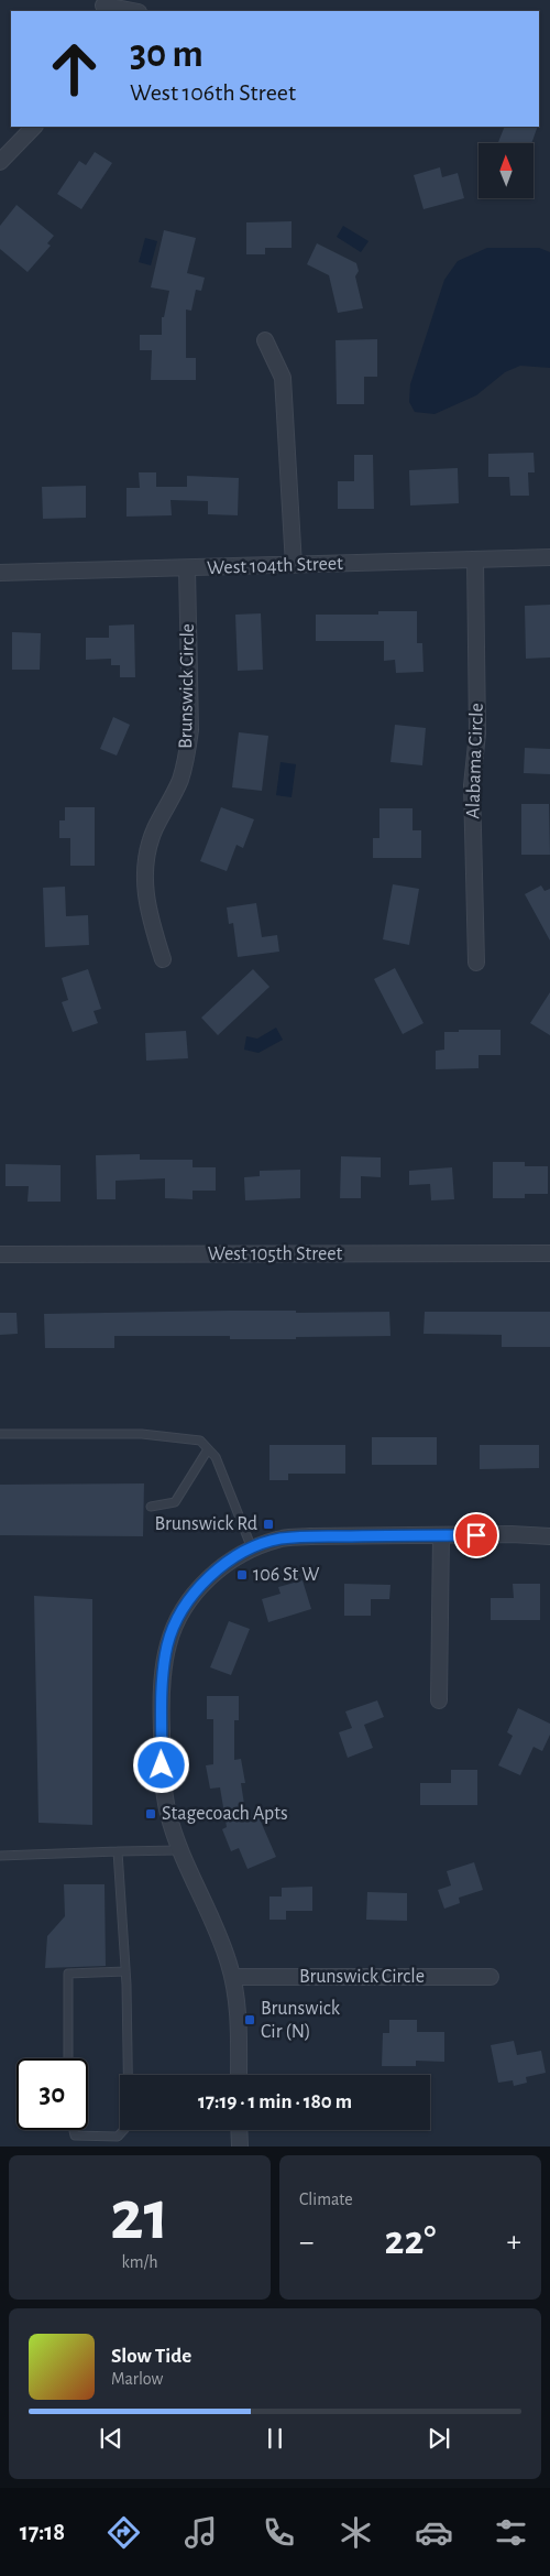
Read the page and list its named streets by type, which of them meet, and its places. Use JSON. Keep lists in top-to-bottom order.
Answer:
{
  "streets": {
    "street": [
      "West 104th Street",
      "Brunswick Circle",
      "Alabama Circle",
      "West 105th Street"
    ]
  },
  "crossings": [
    ["West 104th Street", "Brunswick Circle"],
    ["West 104th Street", "Alabama Circle"]
  ],
  "places": {
    "transit": [
      "Brunswick Rd",
      "106 St W",
      "Stagecoach Apts",
      "Brunswick Cir (N)"
    ]
  },
  "north": "top",
  "page": {
    "turn": ["30 m", "West 106th Street"],
    "limit": "30",
    "trip": "17:19 · 1 min · 180 m",
    "tile": [
      ["21", "km/h"],
      "Climate"
    ],
    "heat": ["−", "22°", "+"],
    "song": ["Slow Tide", "Marlow"],
    "tabs": "17:18"
  }
}
